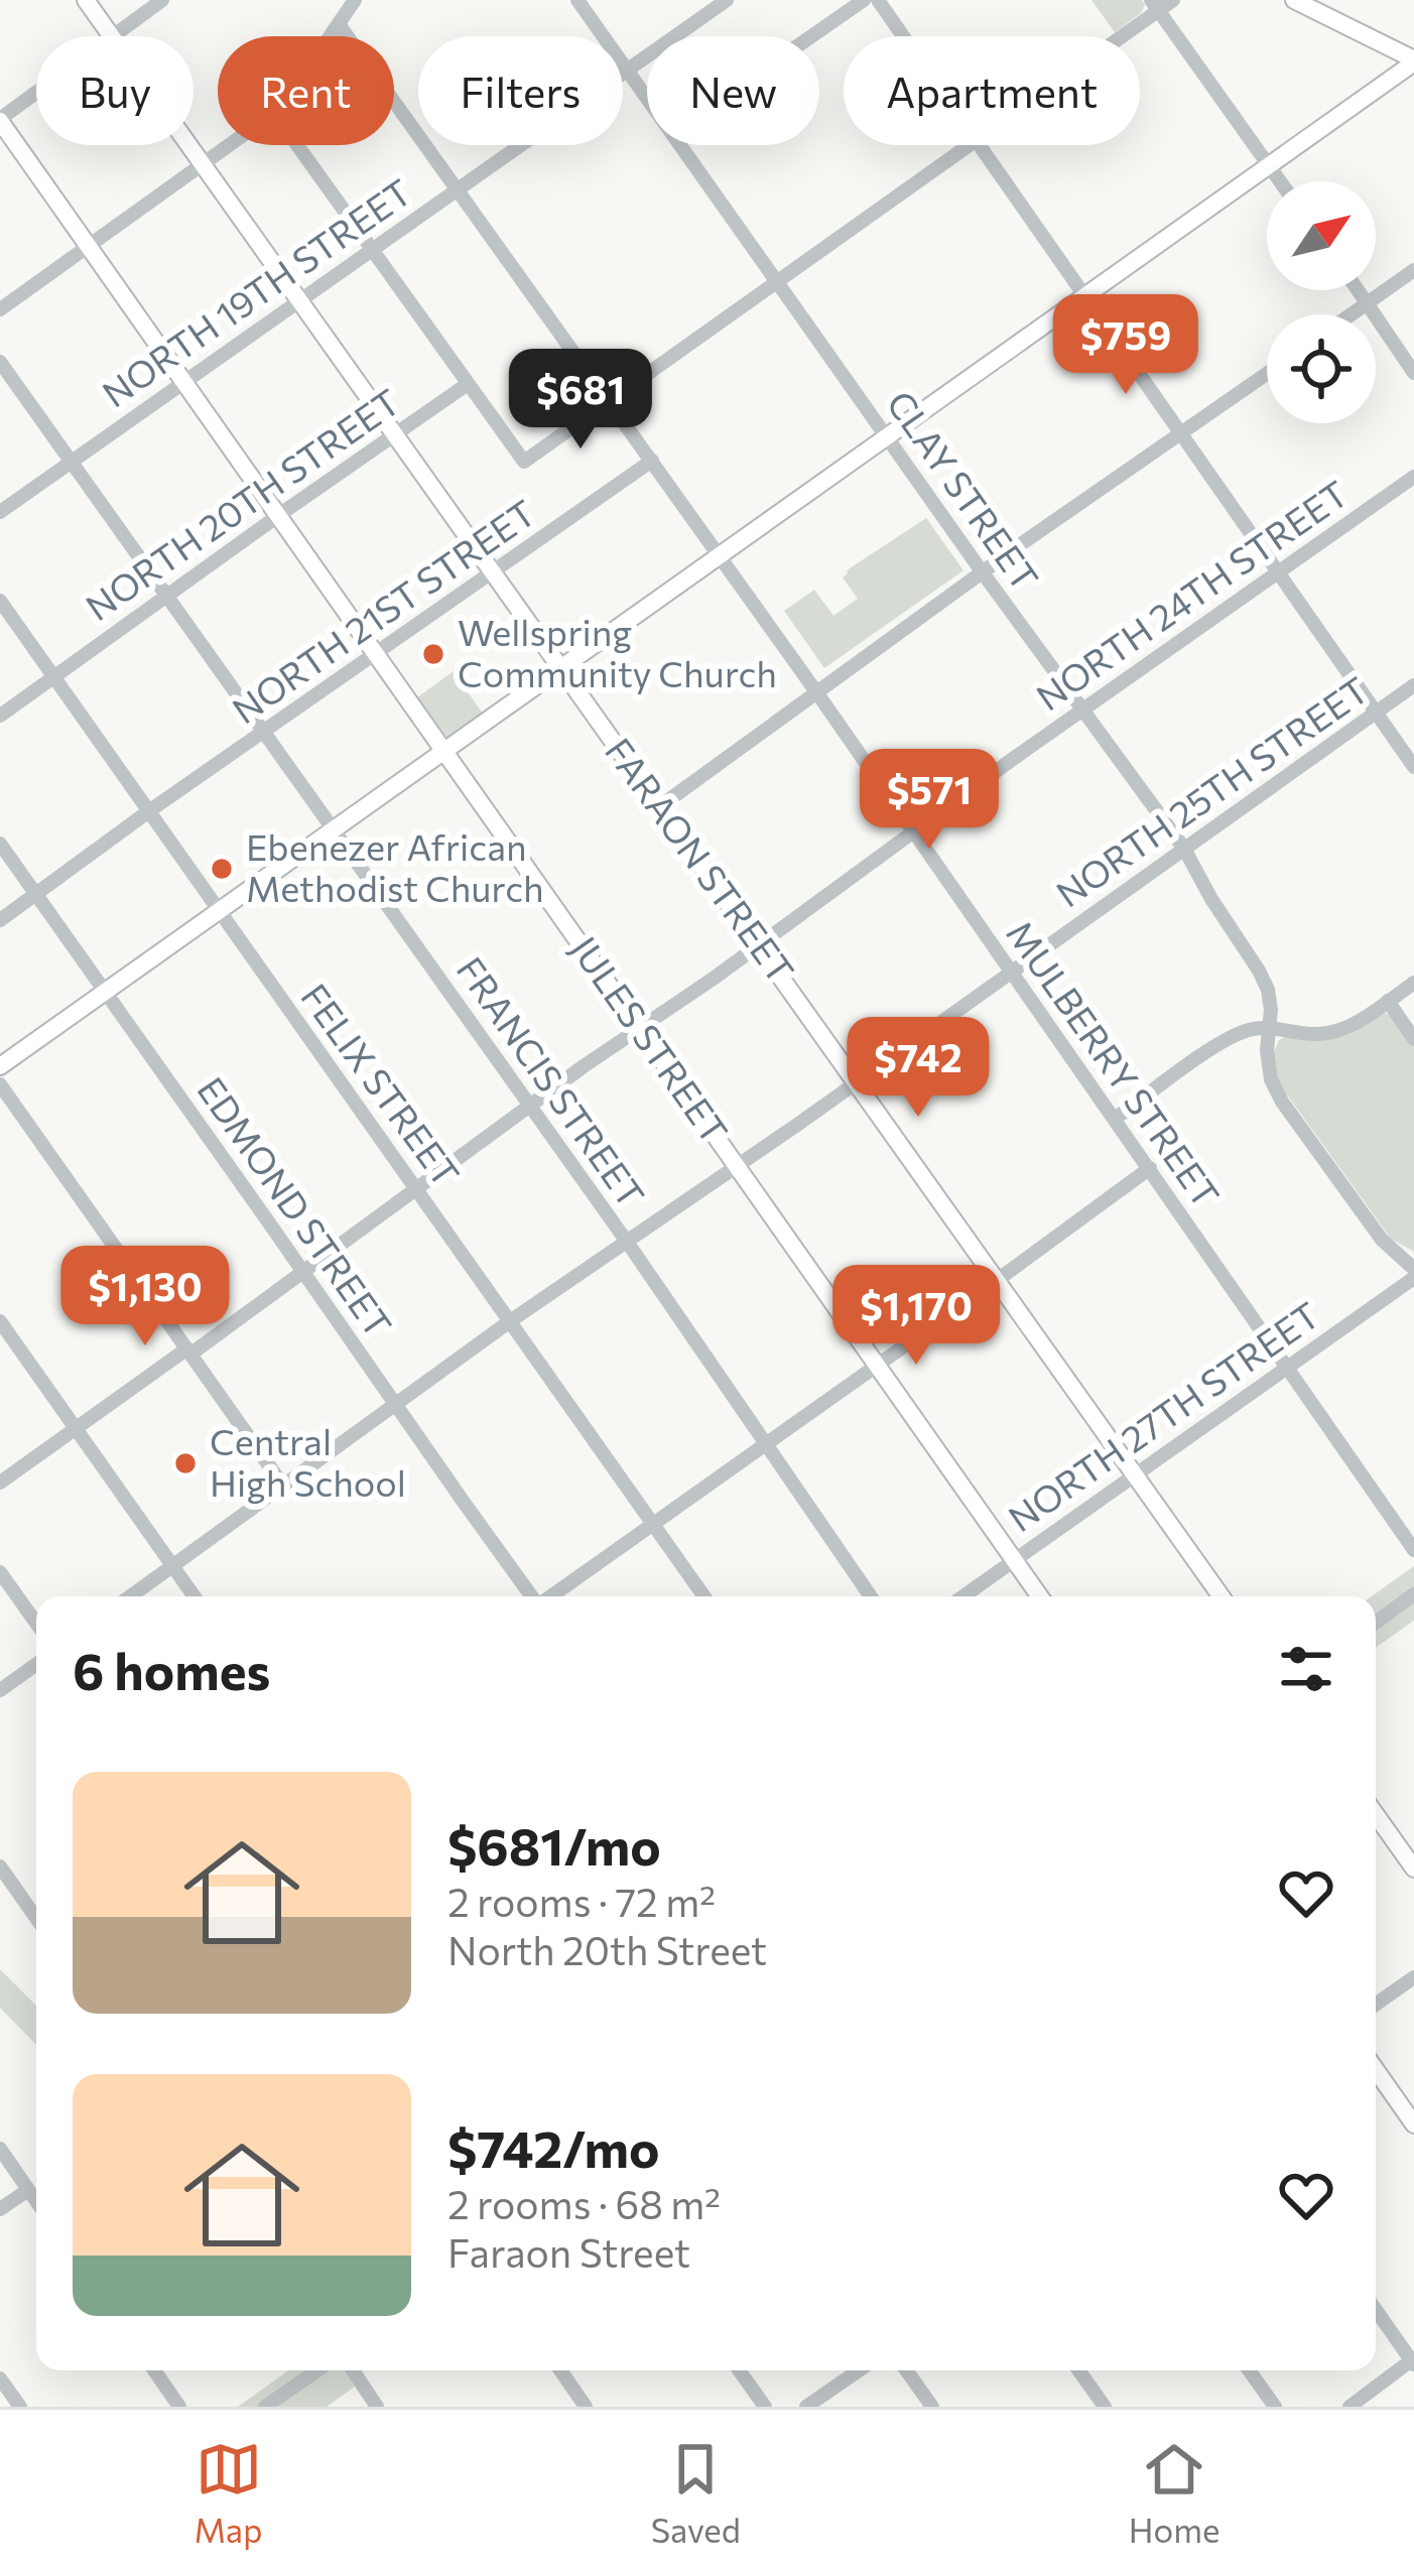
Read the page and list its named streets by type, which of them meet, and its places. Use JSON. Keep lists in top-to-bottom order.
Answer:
{
  "streets": {
    "main road": ["FARAON STREET", "JULES STREET"],
    "street": [
      "NORTH 19TH STREET",
      "CLAY STREET",
      "NORTH 20TH STREET",
      "NORTH 24TH STREET",
      "NORTH 21ST STREET",
      "NORTH 25TH STREET",
      "MULBERRY STREET",
      "FRANCIS STREET",
      "FELIX STREET",
      "EDMOND STREET",
      "NORTH 27TH STREET"
    ]
  },
  "crossings": [
    ["NORTH 19TH STREET", "CLAY STREET"],
    ["NORTH 19TH STREET", "FARAON STREET"],
    ["NORTH 19TH STREET", "JULES STREET"],
    ["NORTH 19TH STREET", "MULBERRY STREET"],
    ["NORTH 19TH STREET", "FRANCIS STREET"],
    ["CLAY STREET", "NORTH 24TH STREET"],
    ["CLAY STREET", "NORTH 25TH STREET"],
    ["CLAY STREET", "NORTH 27TH STREET"],
    ["NORTH 20TH STREET", "FARAON STREET"],
    ["NORTH 20TH STREET", "JULES STREET"],
    ["NORTH 20TH STREET", "FRANCIS STREET"],
    ["NORTH 20TH STREET", "FELIX STREET"],
    ["NORTH 24TH STREET", "FARAON STREET"],
    ["NORTH 24TH STREET", "JULES STREET"],
    ["NORTH 24TH STREET", "MULBERRY STREET"],
    ["NORTH 24TH STREET", "FRANCIS STREET"],
    ["NORTH 24TH STREET", "FELIX STREET"],
    ["NORTH 24TH STREET", "EDMOND STREET"],
    ["NORTH 21ST STREET", "FARAON STREET"],
    ["NORTH 21ST STREET", "JULES STREET"],
    ["NORTH 21ST STREET", "MULBERRY STREET"],
    ["NORTH 21ST STREET", "FRANCIS STREET"],
    ["NORTH 21ST STREET", "FELIX STREET"],
    ["NORTH 21ST STREET", "EDMOND STREET"],
    ["NORTH 25TH STREET", "FARAON STREET"],
    ["NORTH 25TH STREET", "JULES STREET"],
    ["NORTH 25TH STREET", "MULBERRY STREET"],
    ["NORTH 25TH STREET", "FRANCIS STREET"],
    ["NORTH 25TH STREET", "FELIX STREET"],
    ["NORTH 25TH STREET", "EDMOND STREET"],
    ["FARAON STREET", "NORTH 27TH STREET"],
    ["JULES STREET", "NORTH 27TH STREET"],
    ["MULBERRY STREET", "NORTH 27TH STREET"]
  ],
  "places": ["Wellspring Community Church", "Ebenezer African Methodist Church", "Central High School"],
  "north": "top right",
  "page": {
    "chip": [
      "Buy",
      "Rent",
      "Filters",
      "New",
      "Apartment"
    ],
    "price": [
      "$759",
      "$681",
      "$571",
      "$742",
      "$1,130",
      "$1,170"
    ],
    "heading": "6 homes",
    "list": [
      {
        "name": "$681/mo",
        "note": "2 rooms · 72 m² · North 20th Street"
      },
      {
        "name": "$742/mo",
        "note": "2 rooms · 68 m² · Faraon Street"
      }
    ],
    "tabs": ["Map", "Saved", "Home"]
  }
}
